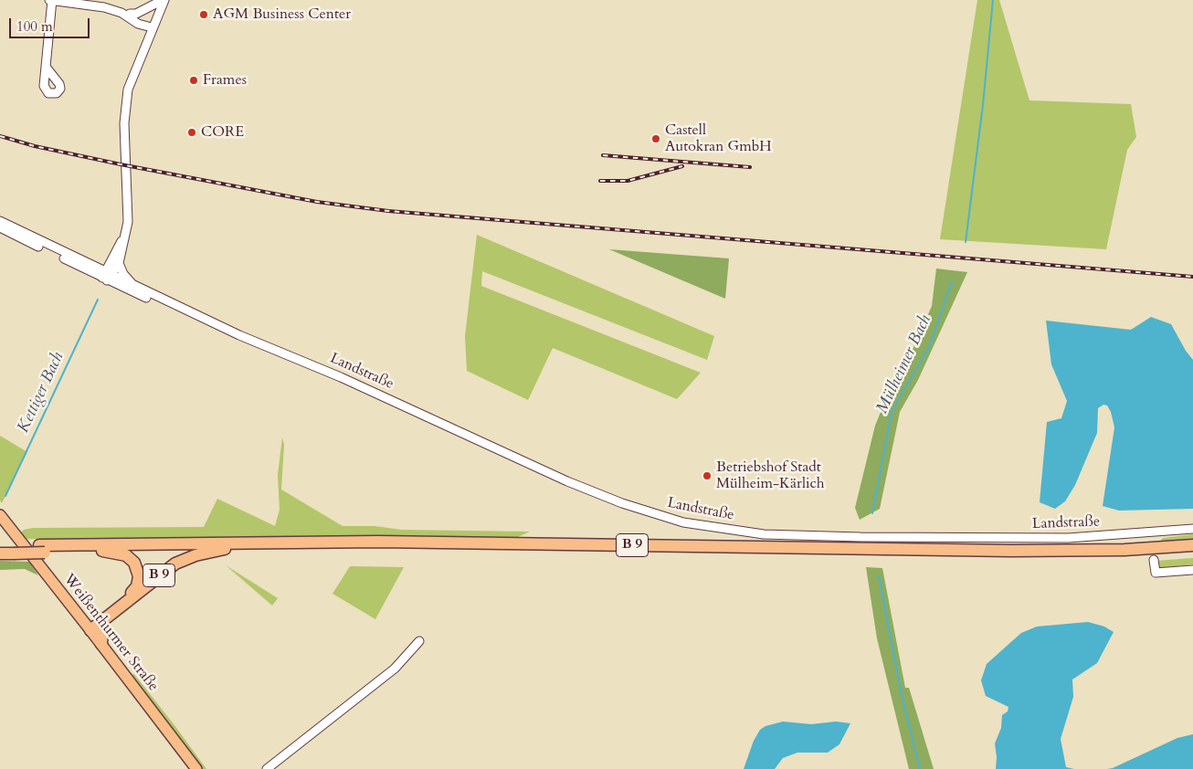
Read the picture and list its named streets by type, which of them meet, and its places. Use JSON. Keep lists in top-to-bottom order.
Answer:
{
  "streets": {
    "highway": ["B 9"],
    "main road": ["Weißenthurmer Straße"],
    "street": ["Landstraße"]
  },
  "crossings": [
    ["B 9", "Weißenthurmer Straße"]
  ],
  "water": ["Mülheimer Bach", "Kettiger Bach"],
  "places": [
    "AGM Business Center",
    "Frames",
    "CORE",
    "Castell Autokran GmbH",
    "Betriebshof Stadt Mülheim-Kärlich"
  ],
  "scale_bar": "100 m"
}
